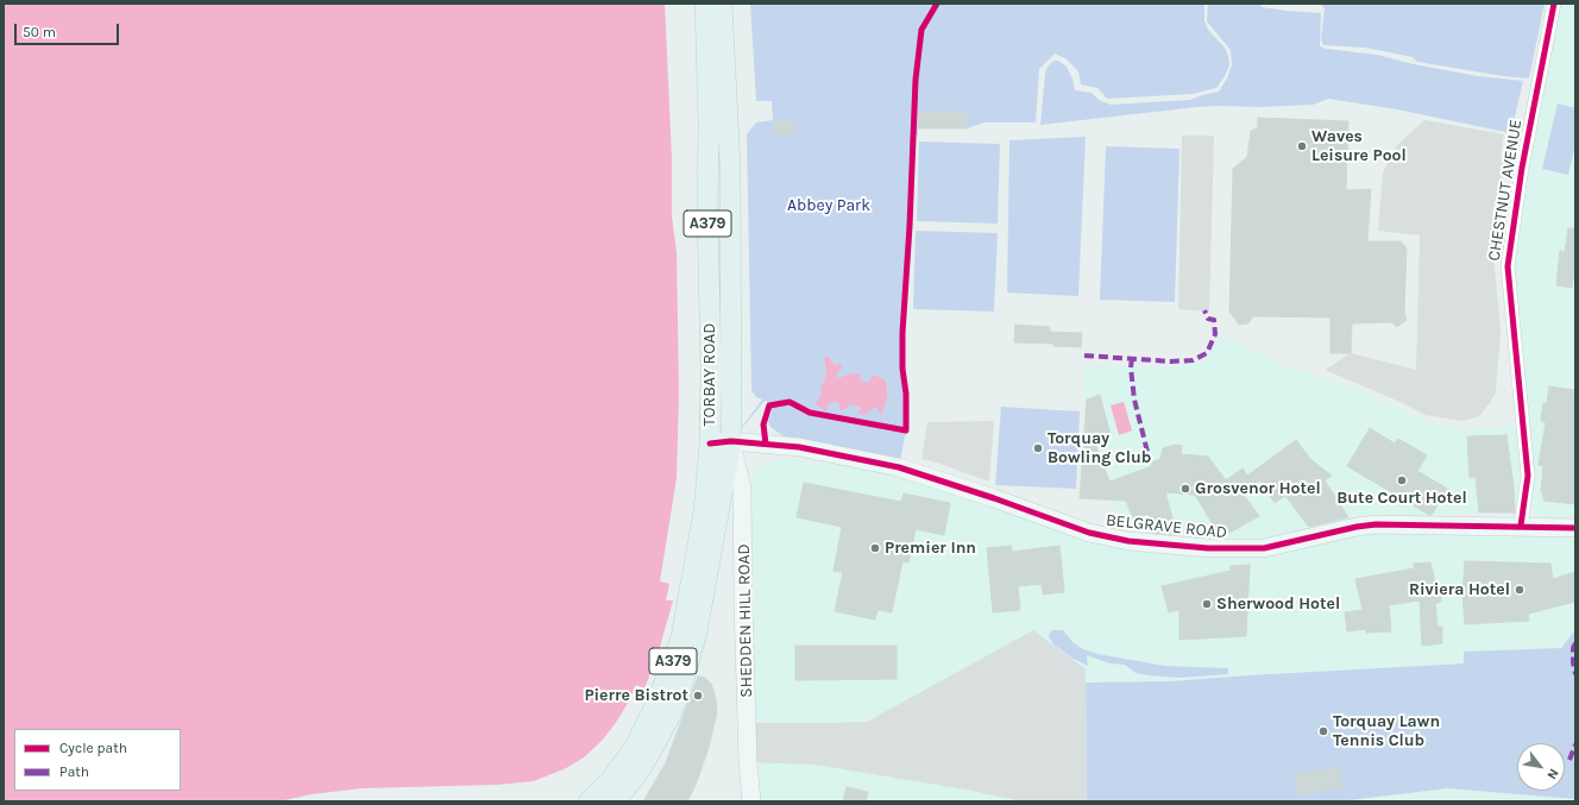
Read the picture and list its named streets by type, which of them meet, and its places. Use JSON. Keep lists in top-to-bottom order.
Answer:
{
  "streets": {
    "main road": ["A379", "TORBAY ROAD"],
    "street": ["CHESTNUT AVENUE", "BELGRAVE ROAD", "SHEDDEN HILL ROAD"]
  },
  "crossings": [
    ["CHESTNUT AVENUE", "BELGRAVE ROAD"],
    ["TORBAY ROAD", "BELGRAVE ROAD"],
    ["TORBAY ROAD", "SHEDDEN HILL ROAD"],
    ["BELGRAVE ROAD", "SHEDDEN HILL ROAD"]
  ],
  "parks": ["Abbey Park"],
  "places": [
    "Waves Leisure Pool",
    "Torquay Bowling Club",
    "Bute Court Hotel",
    "Grosvenor Hotel",
    "Premier Inn",
    "Riviera Hotel",
    "Sherwood Hotel",
    "Pierre Bistrot",
    "Torquay Lawn Tennis Club"
  ],
  "legend": ["Cycle path", "Path"],
  "scale_bar": "50 m",
  "north": "bottom right"
}
